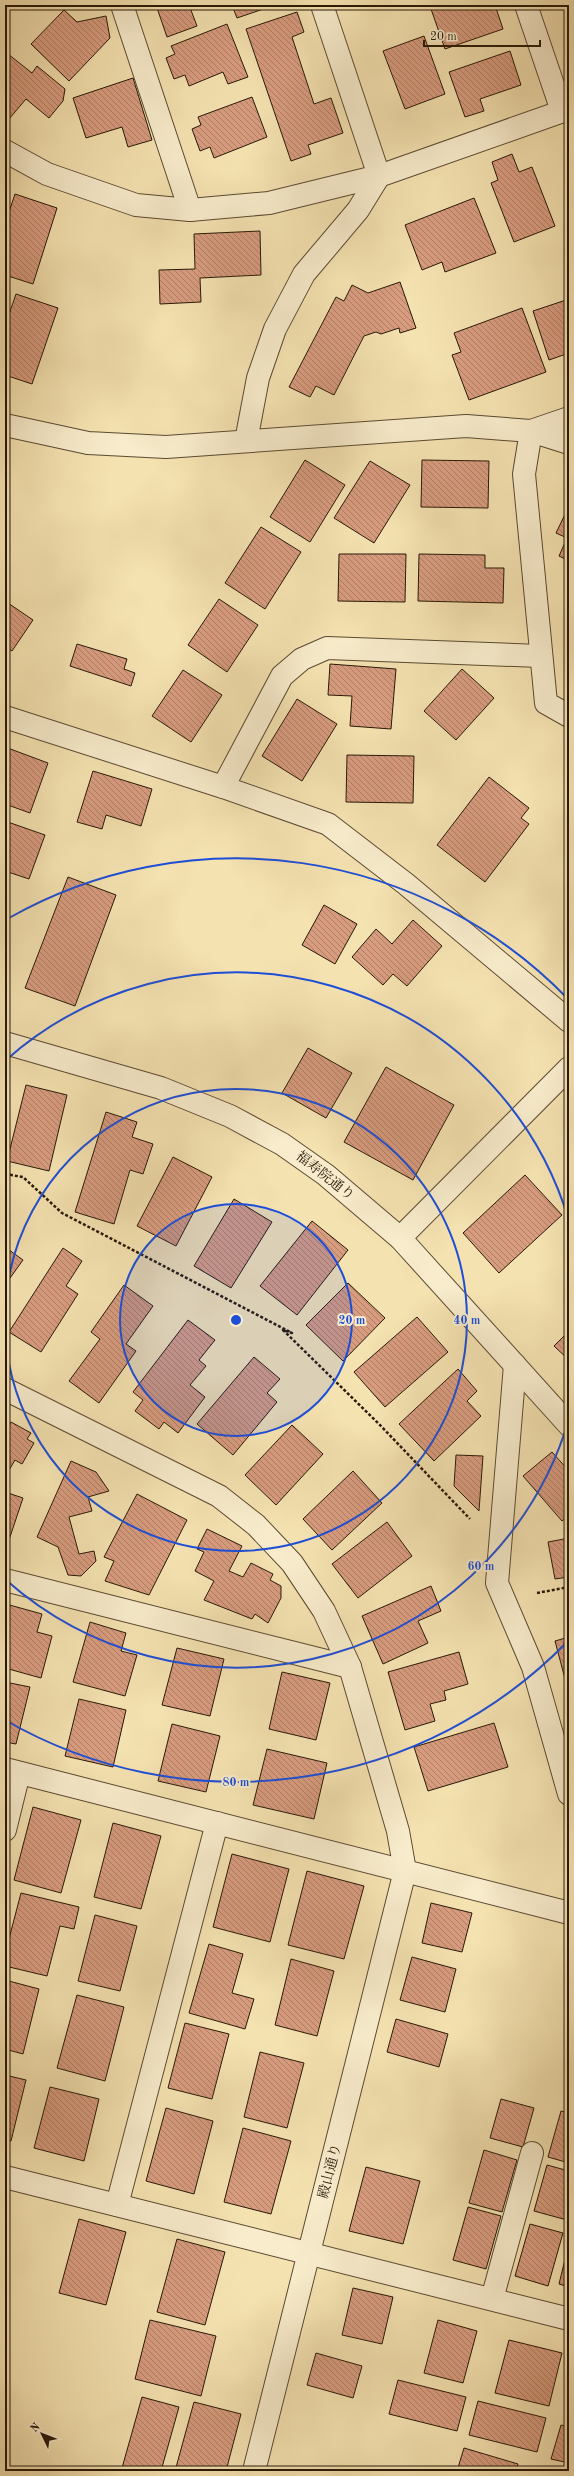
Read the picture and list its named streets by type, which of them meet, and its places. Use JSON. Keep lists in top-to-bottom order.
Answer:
{
  "streets": {
    "street": ["福寿院通り", "殿山通り"]
  },
  "scale_bar": "20 m",
  "north": "top left",
  "rings": [
    "20 m",
    "40 m",
    "60 m",
    "80 m"
  ]
}
